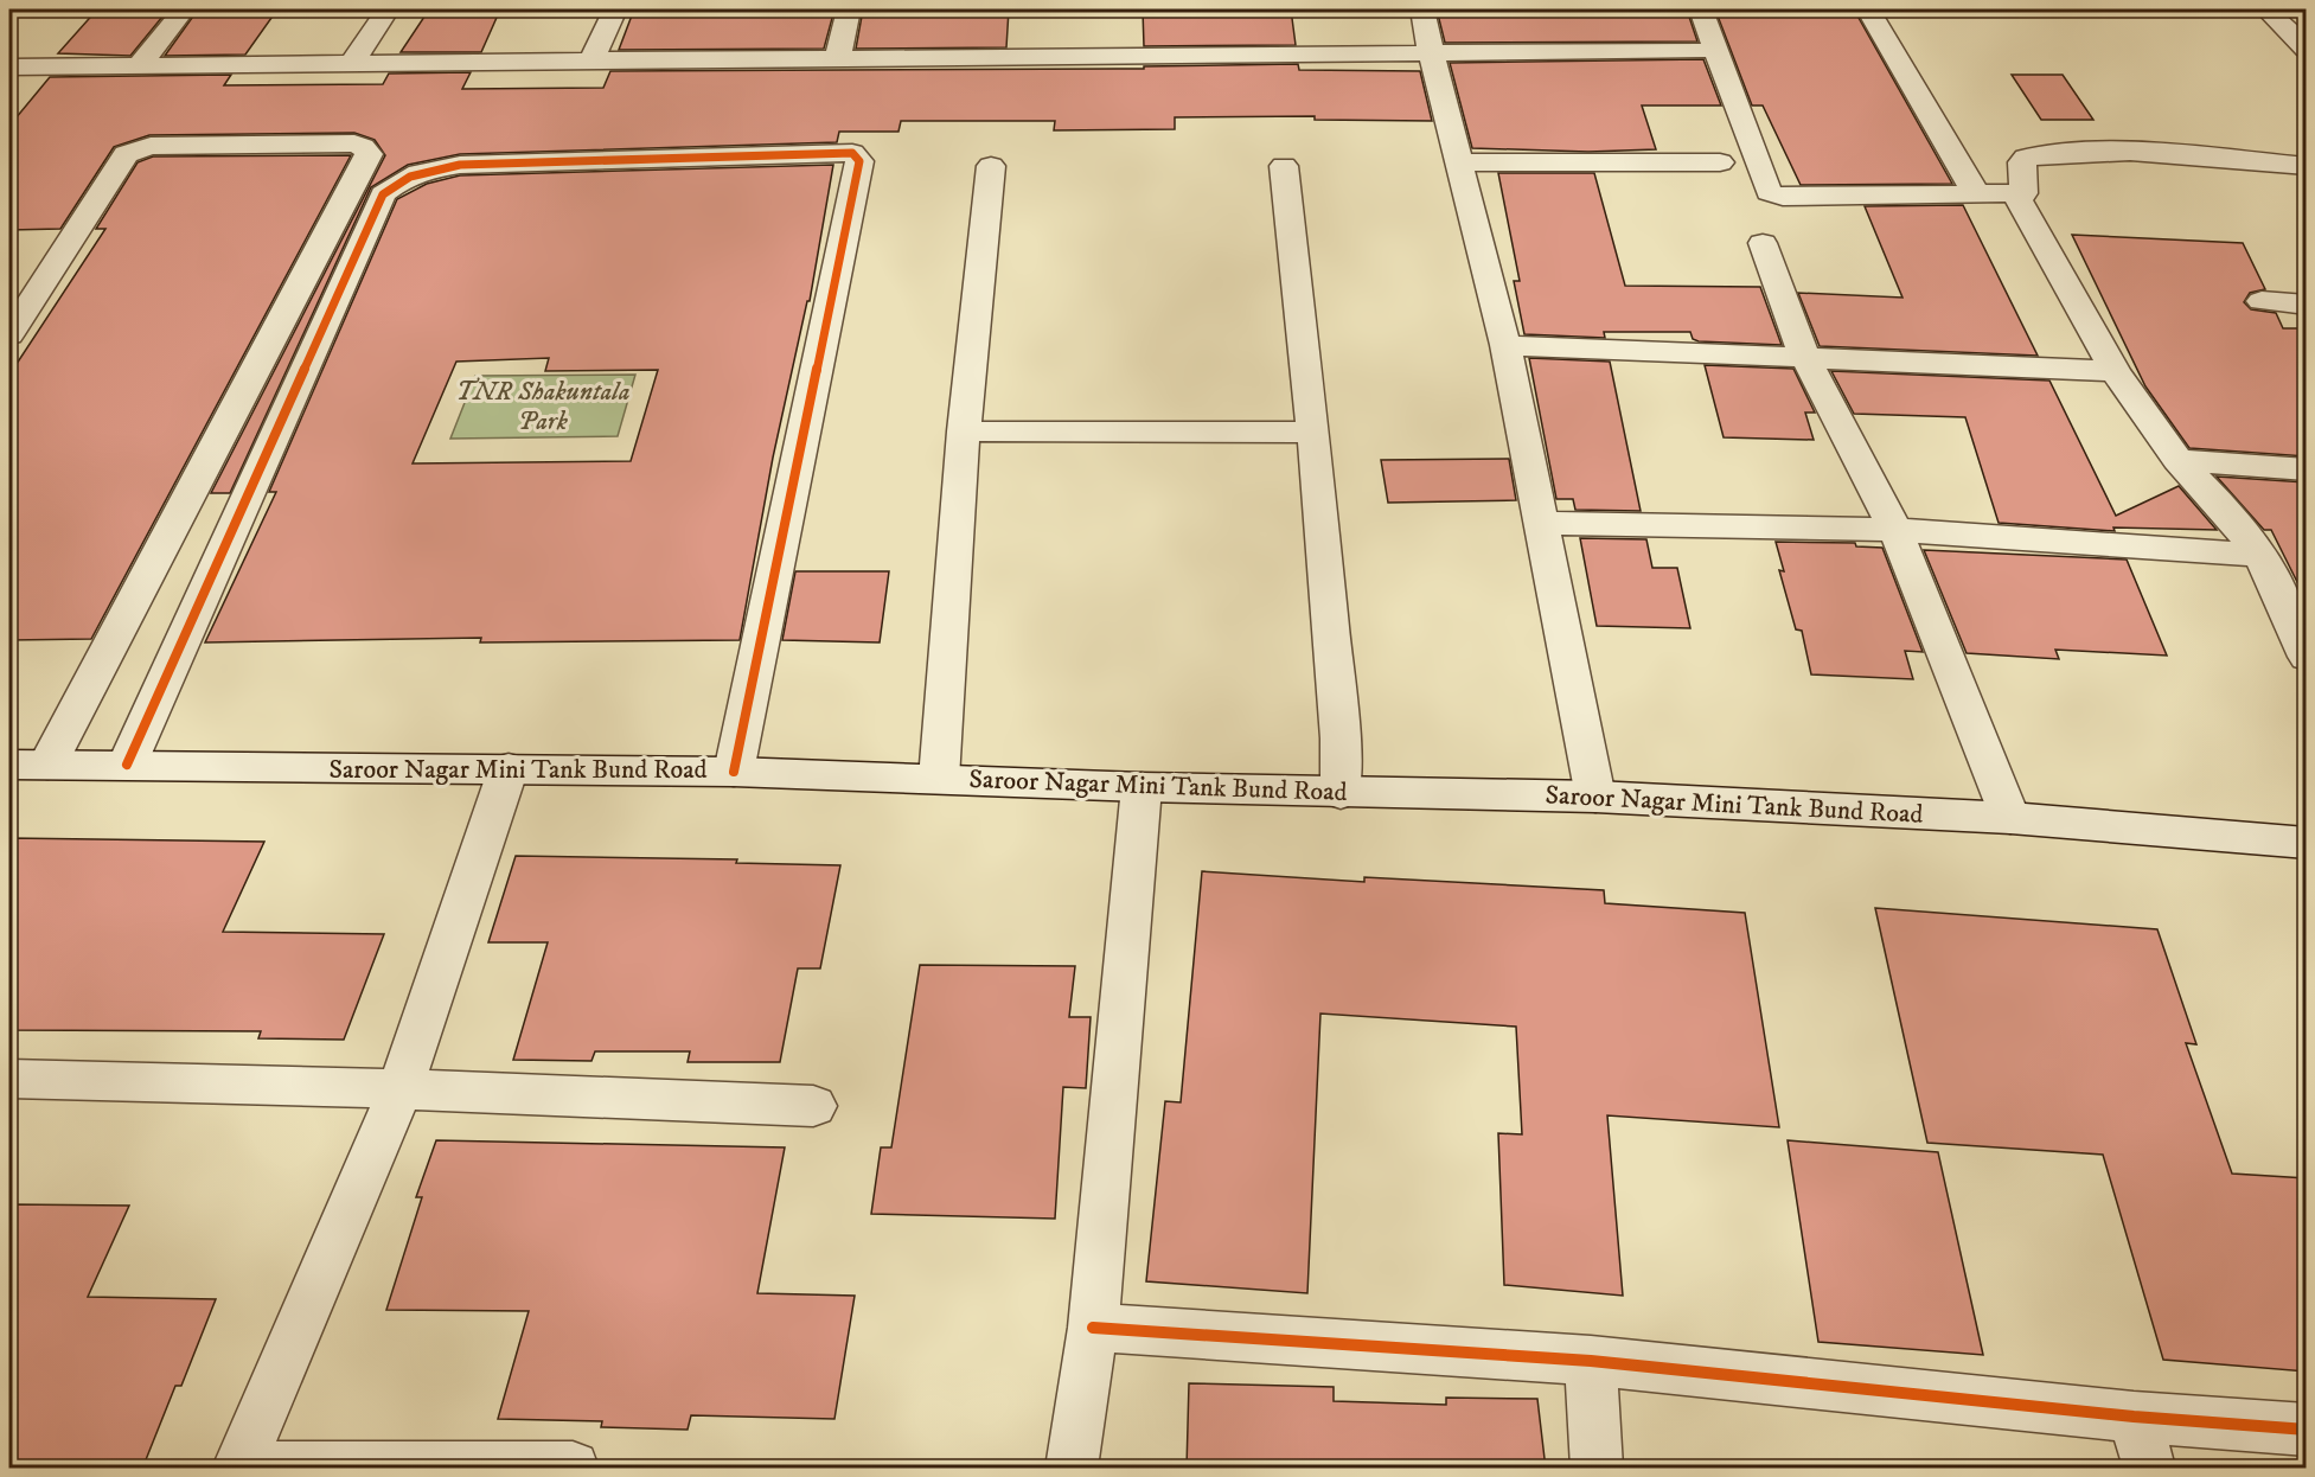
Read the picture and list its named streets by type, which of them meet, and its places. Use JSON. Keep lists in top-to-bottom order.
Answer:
{
  "streets": {
    "street": ["Saroor Nagar Mini Tank Bund Road"]
  },
  "parks": ["TNR Shakuntala Park"]
}
